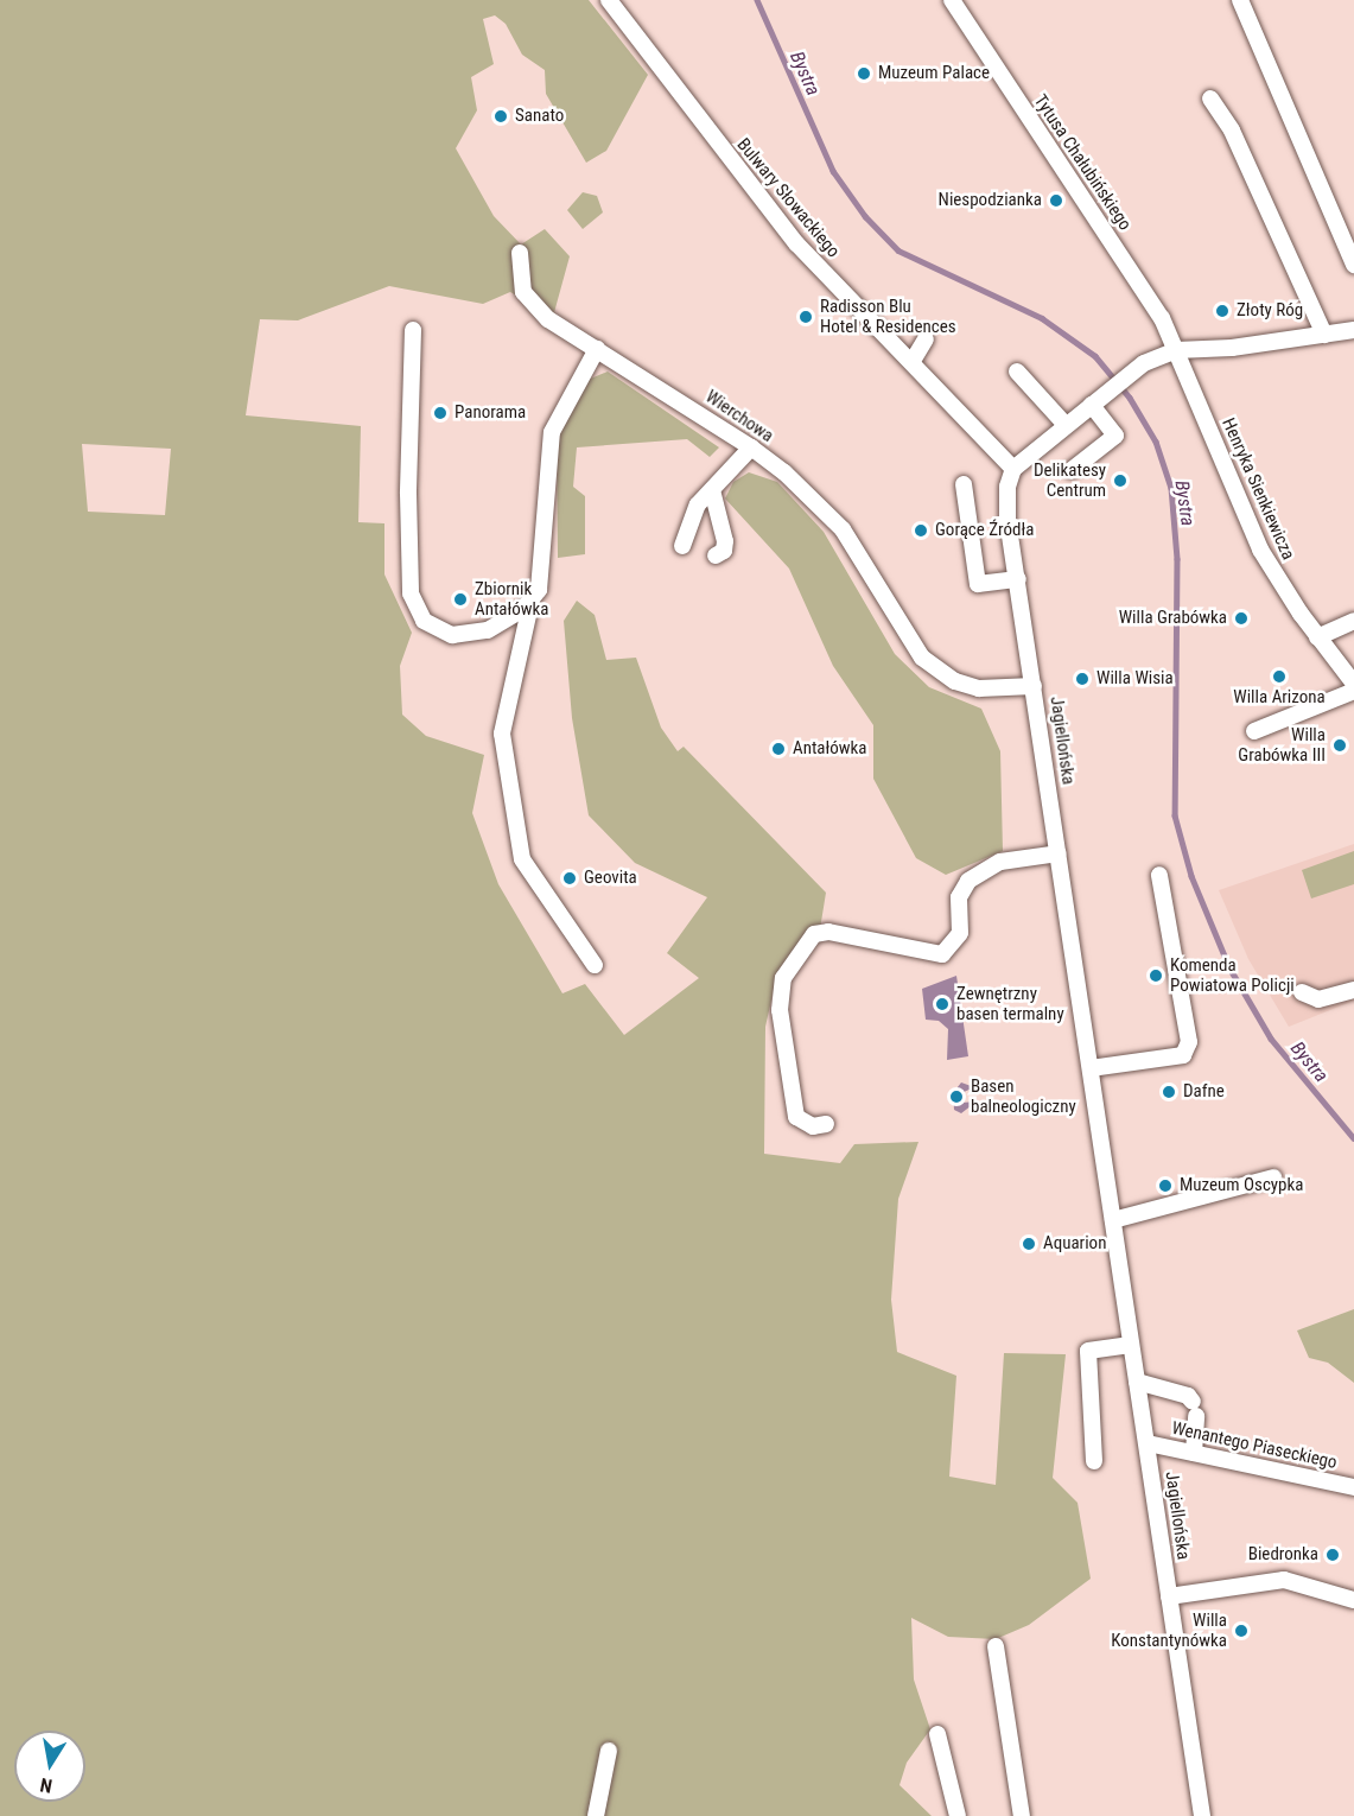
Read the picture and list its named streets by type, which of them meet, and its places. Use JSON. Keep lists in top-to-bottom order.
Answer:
{
  "streets": {
    "street": [
      "Tytusa Chałubińskiego",
      "Bulwary Słowackiego",
      "Wierchowa",
      "Henryka Sienkiewicza",
      "Jagiellońska",
      "Wenantego Piaseckiego"
    ]
  },
  "crossings": [
    ["Tytusa Chałubińskiego", "Henryka Sienkiewicza"],
    ["Bulwary Słowackiego", "Jagiellońska"],
    ["Wierchowa", "Jagiellońska"],
    ["Jagiellońska", "Wenantego Piaseckiego"]
  ],
  "water": ["Bystra"],
  "places": [
    "Muzeum Palace",
    "Sanato",
    "Niespodzianka",
    "Złoty Róg",
    "Radisson Blu Hotel & Residences",
    "Panorama",
    "Delikatesy Centrum",
    "Gorące Źródła",
    "Zbiornik Antałówka",
    "Willa Grabówka",
    "Willa Arizona",
    "Willa Wisia",
    "Willa Grabówka III",
    "Antałówka",
    "Geovita",
    "Komenda Powiatowa Policji",
    "Zewnętrzny basen termalny",
    "Dafne",
    "Basen balneologiczny",
    "Muzeum Oscypka",
    "Aquarion",
    "Biedronka",
    "Willa Konstantynówka"
  ],
  "north": "bottom"
}
